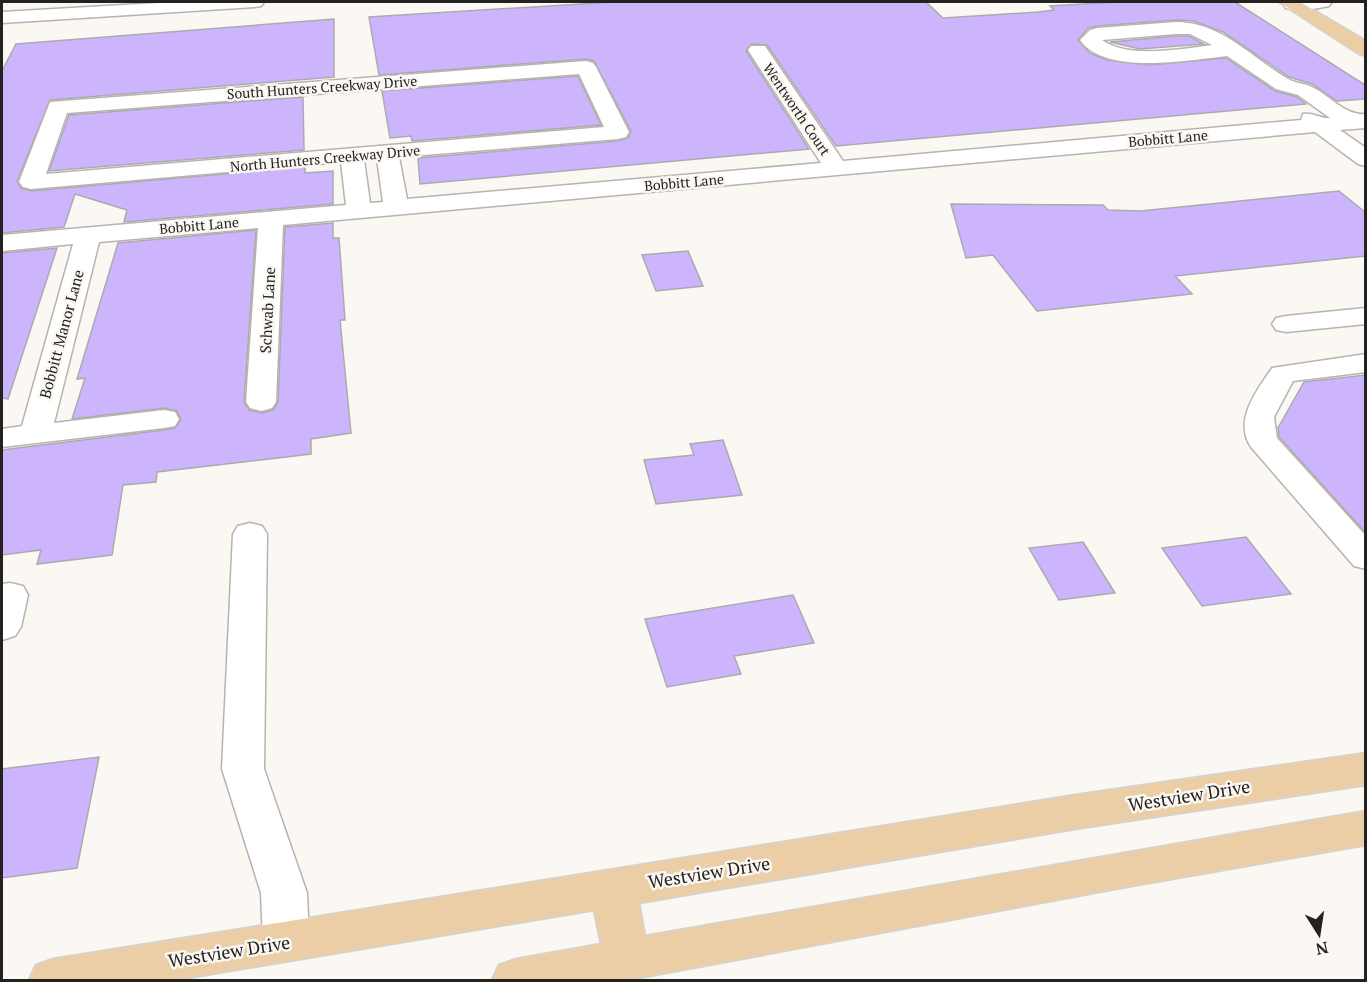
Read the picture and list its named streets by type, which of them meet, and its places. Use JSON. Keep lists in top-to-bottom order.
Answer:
{
  "streets": {
    "main road": ["Westview Drive"],
    "street": [
      "South Hunters Creekway Drive",
      "Wentworth Court",
      "Bobbitt Lane",
      "North Hunters Creekway Drive",
      "Schwab Lane",
      "Bobbitt Manor Lane"
    ]
  },
  "crossings": [
    ["South Hunters Creekway Drive", "North Hunters Creekway Drive"],
    ["Wentworth Court", "Bobbitt Lane"],
    ["Bobbitt Lane", "Schwab Lane"],
    ["Bobbitt Lane", "Bobbitt Manor Lane"]
  ],
  "north": "bottom"
}
